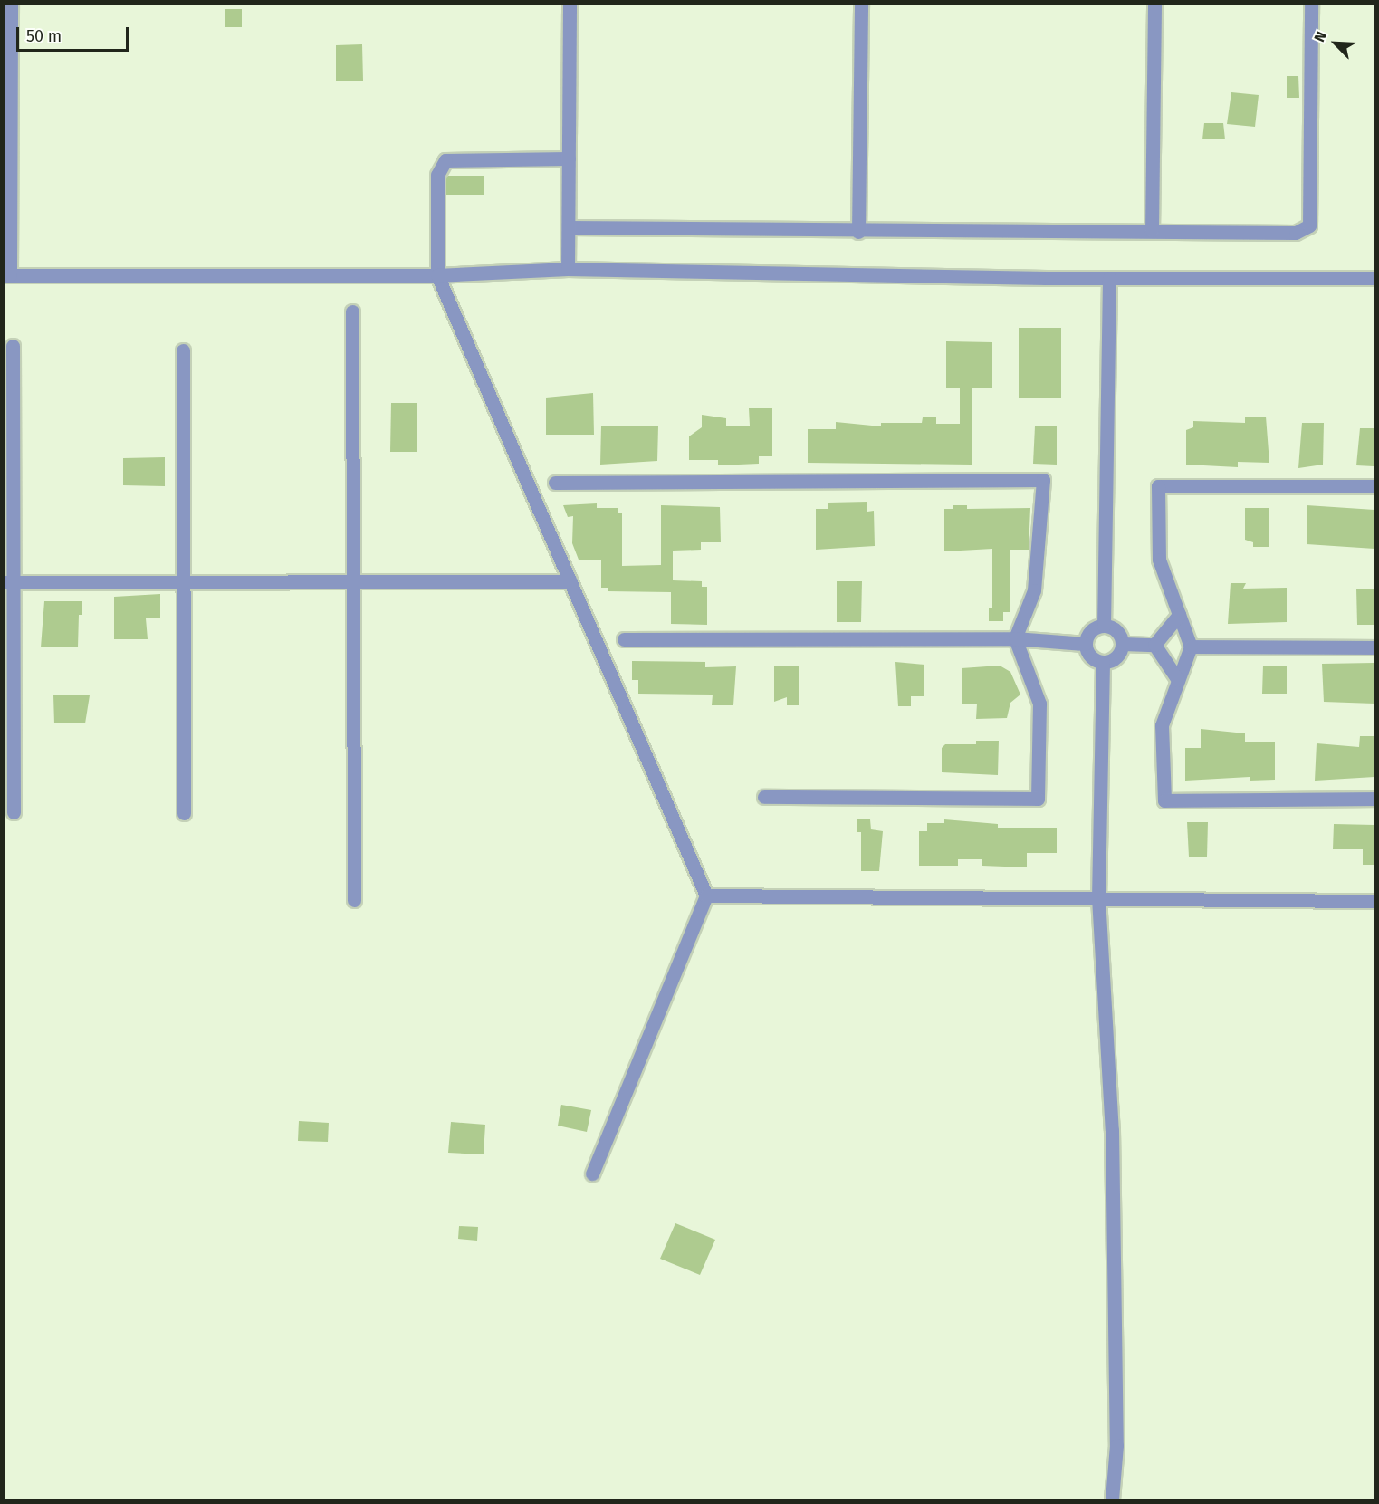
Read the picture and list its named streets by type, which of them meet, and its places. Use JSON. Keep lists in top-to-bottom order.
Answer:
{
  "scale_bar": "50 m",
  "north": "top left"
}
